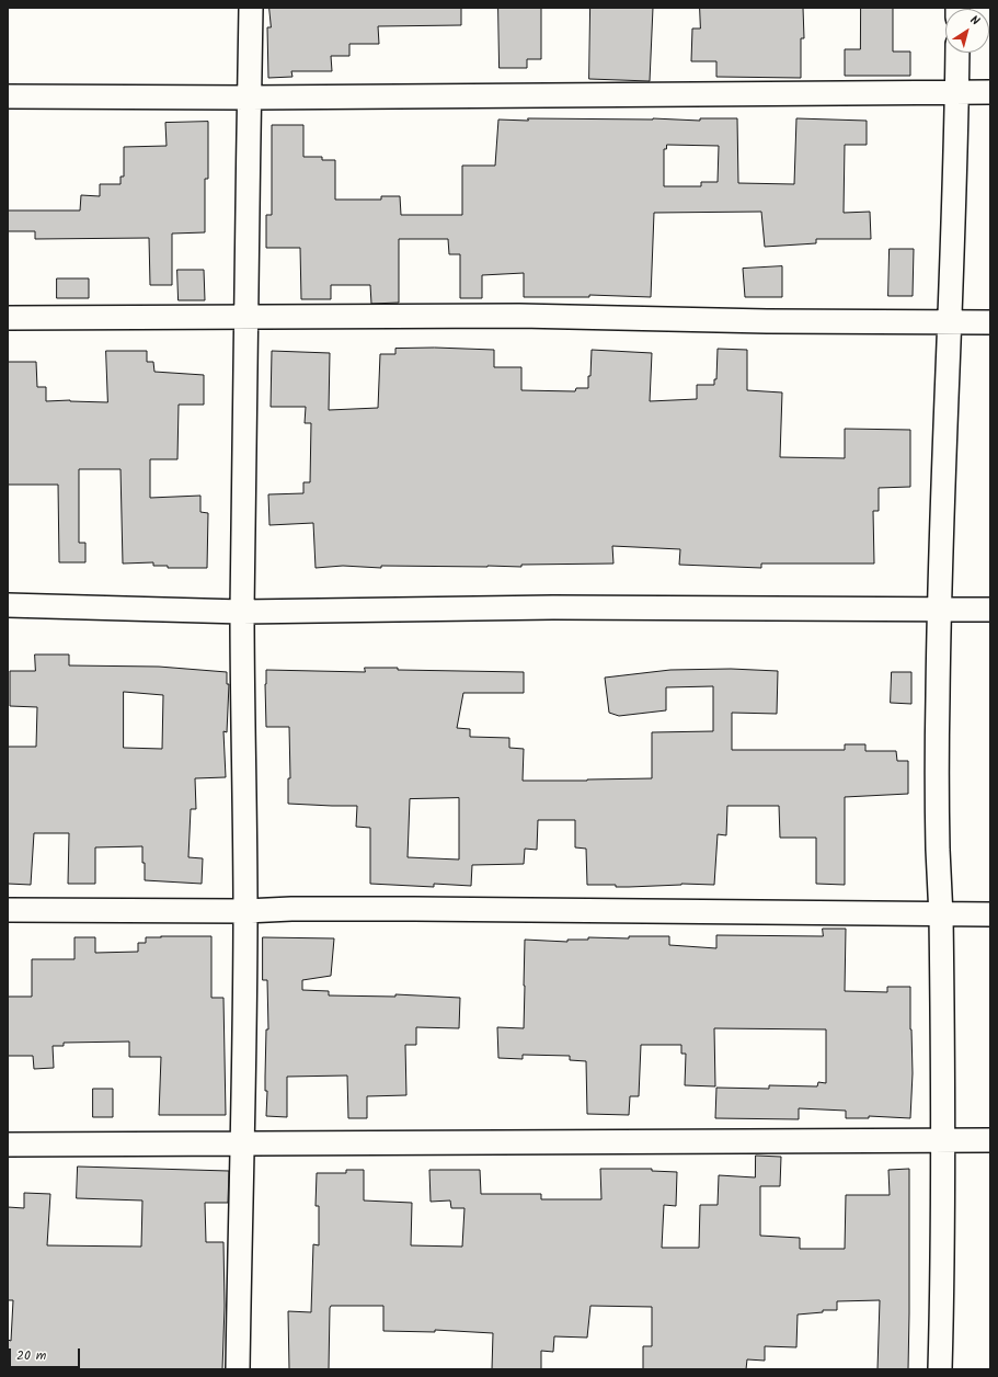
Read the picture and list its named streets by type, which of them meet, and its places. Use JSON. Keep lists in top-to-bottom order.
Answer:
{
  "scale_bar": "20 m",
  "north": "top right"
}
